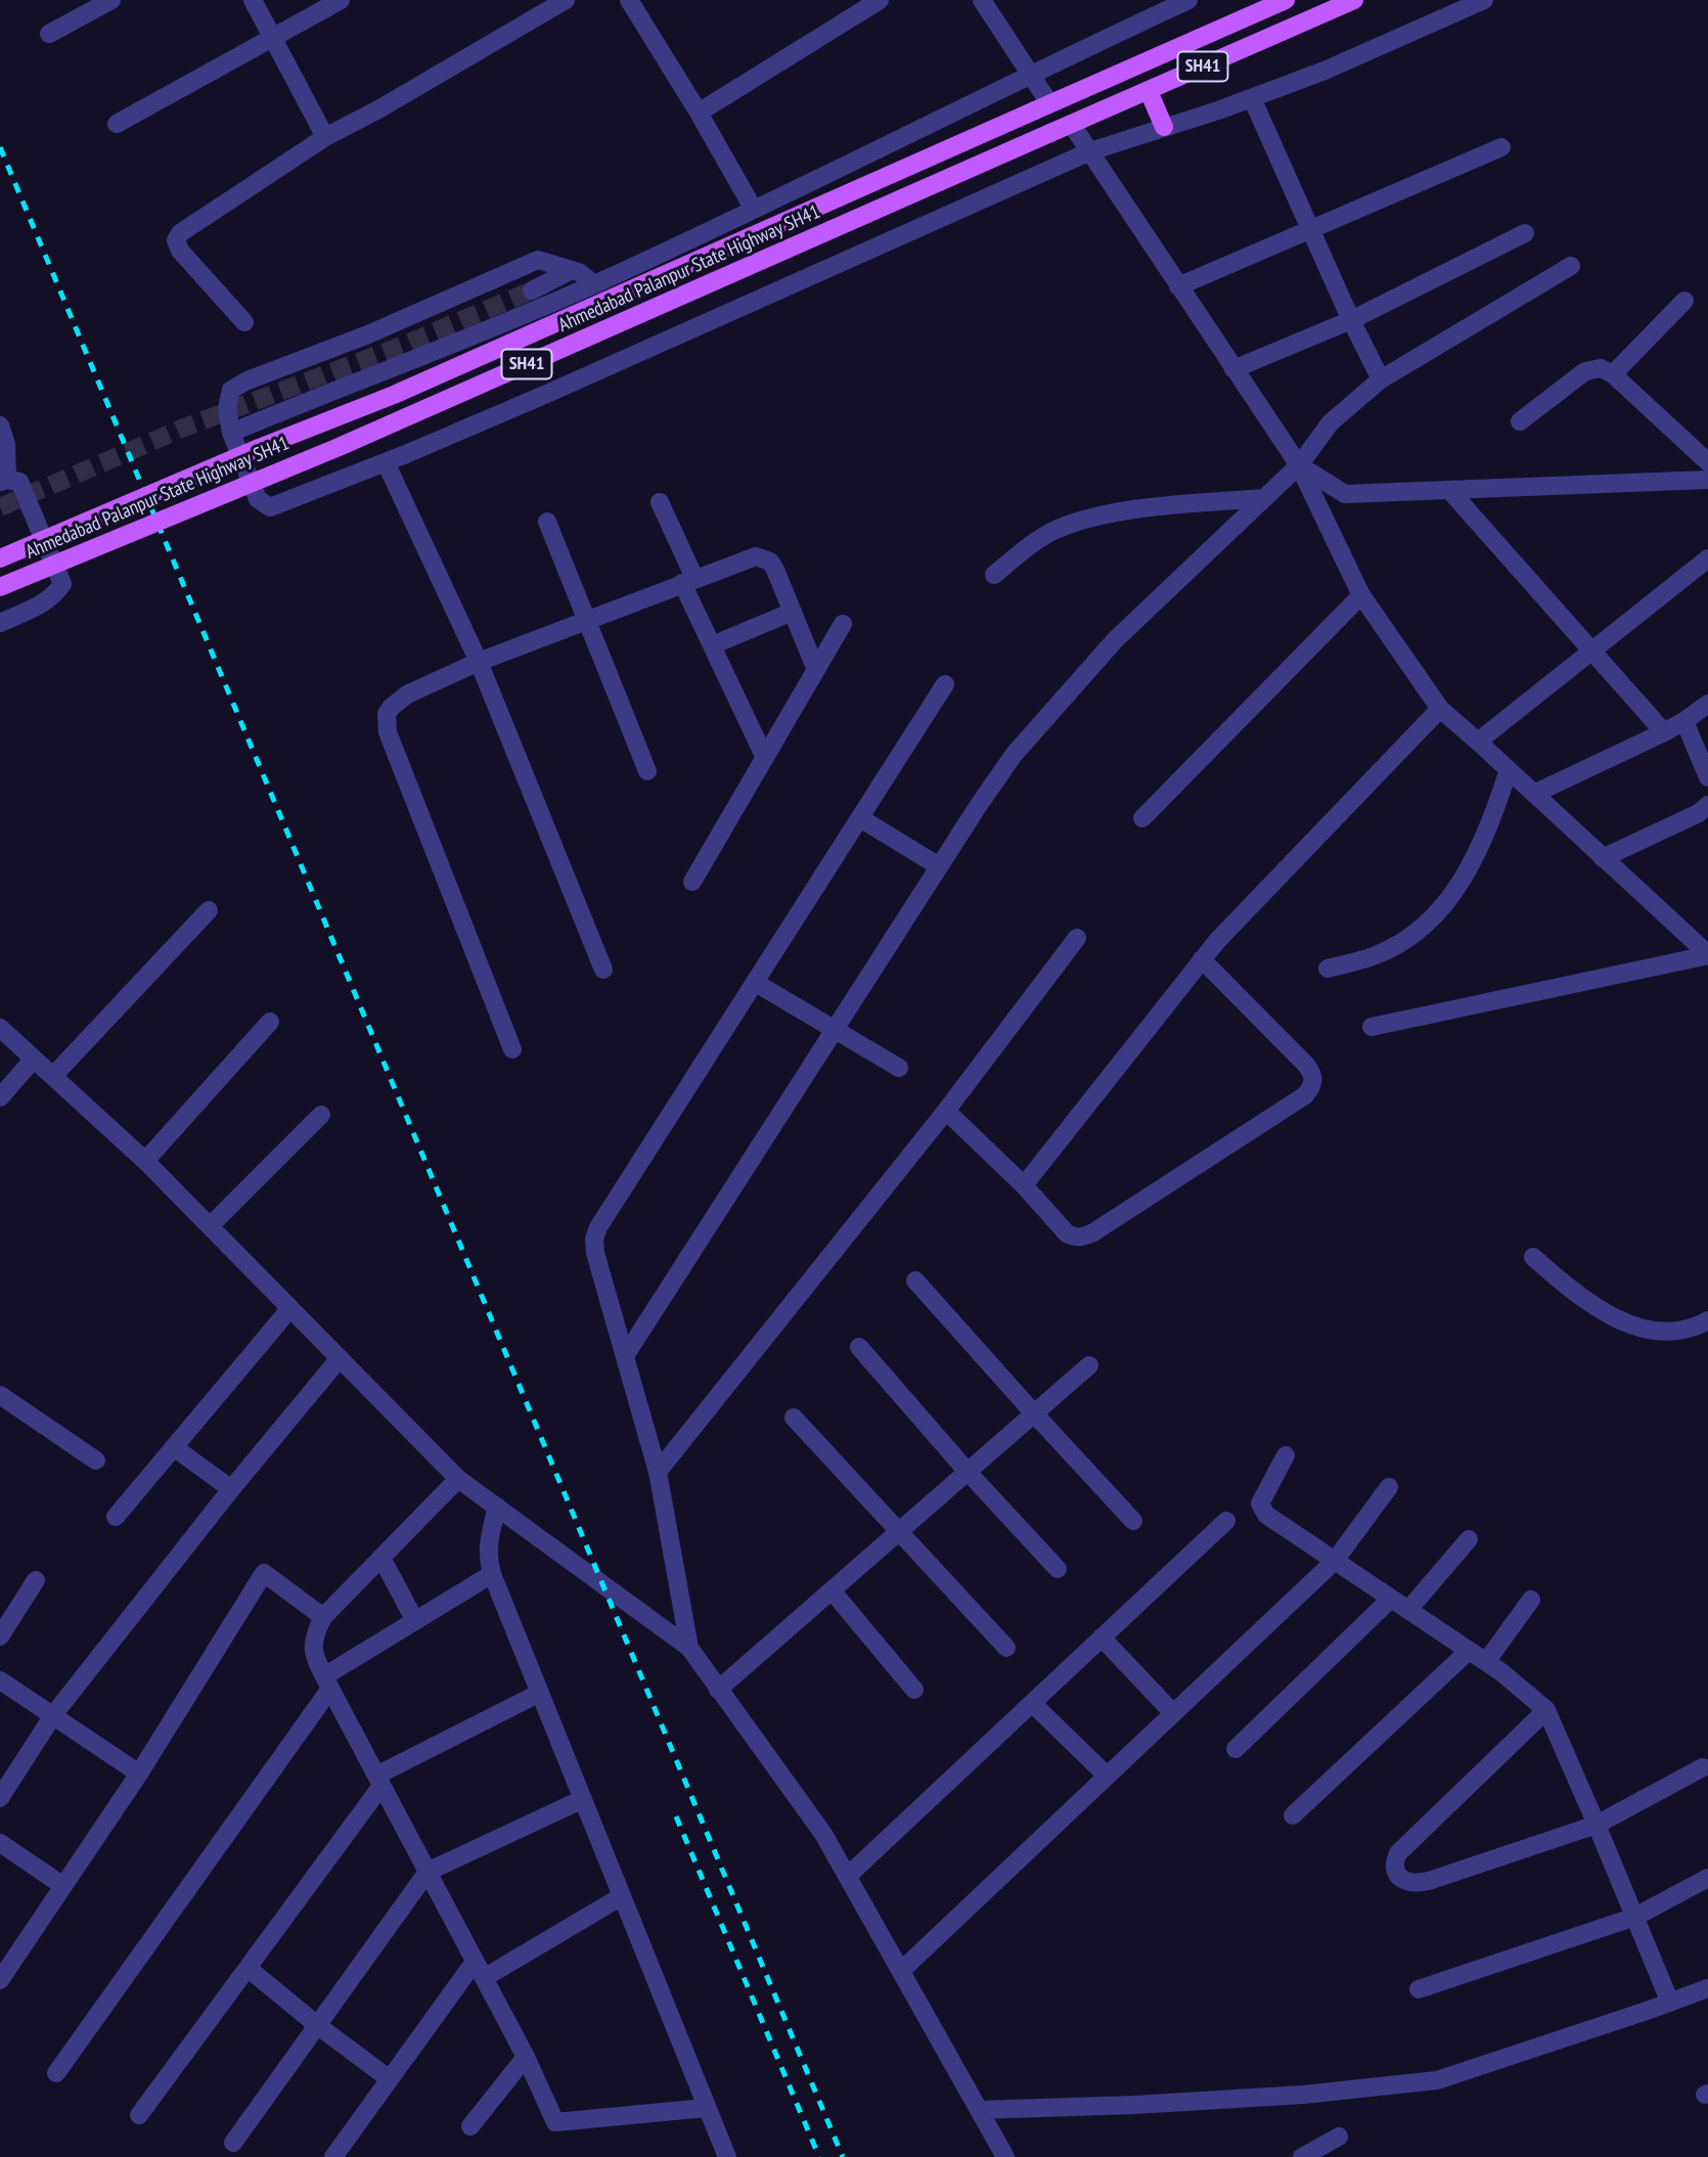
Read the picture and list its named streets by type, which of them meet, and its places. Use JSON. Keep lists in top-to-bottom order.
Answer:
{
  "streets": {
    "main road": ["SH41", "Ahmedabad Palanpur State Highway SH41"]
  }
}
